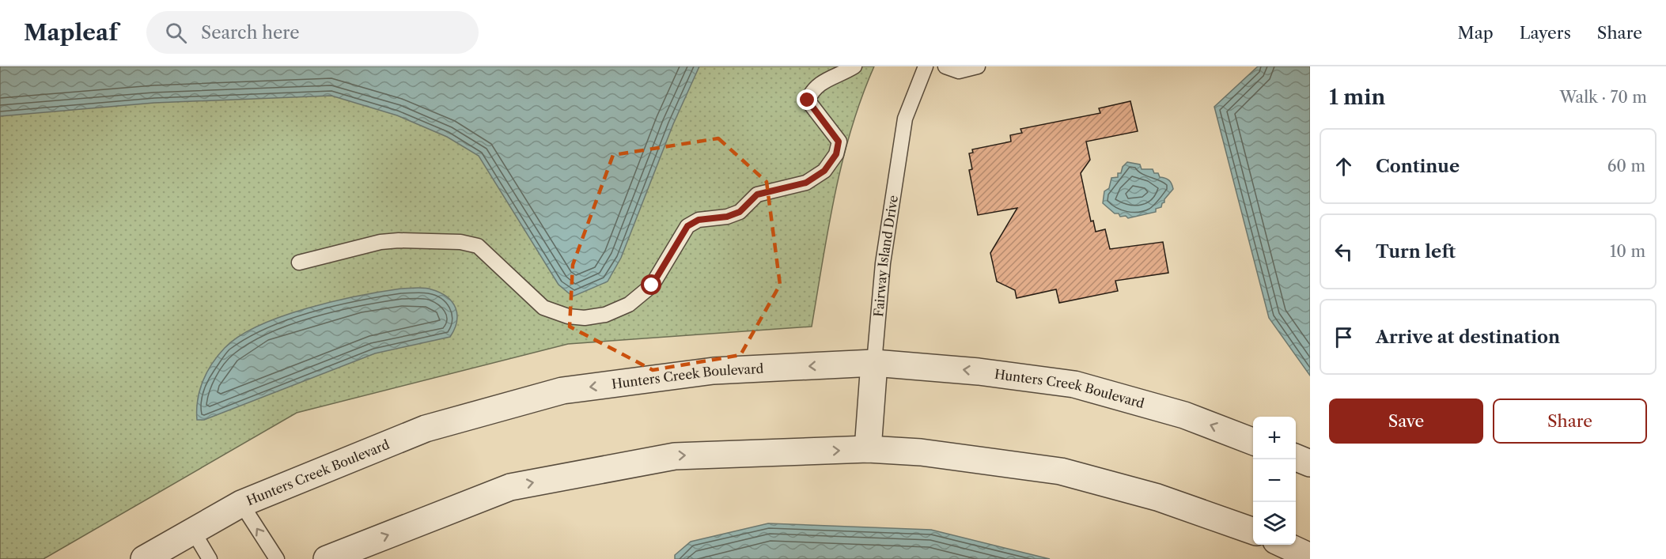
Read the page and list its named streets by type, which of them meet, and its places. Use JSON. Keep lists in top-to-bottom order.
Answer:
{
  "streets": {
    "street": ["Fairway Island Drive", "Hunters Creek Boulevard"]
  },
  "crossings": [
    ["Fairway Island Drive", "Hunters Creek Boulevard"]
  ],
  "page": {
    "header": "Mapleaf",
    "search": "Search here",
    "nav": ["Map", "Layers", "Share"],
    "heading": ["1 min", "Walk · 70 m"],
    "list": [
      ["Continue", "60 m"],
      ["Turn left", "10 m"],
      "Arrive at destination"
    ],
    "buttons": ["Save", "Share"],
    "map_buttons": ["+", "−"]
  }
}
